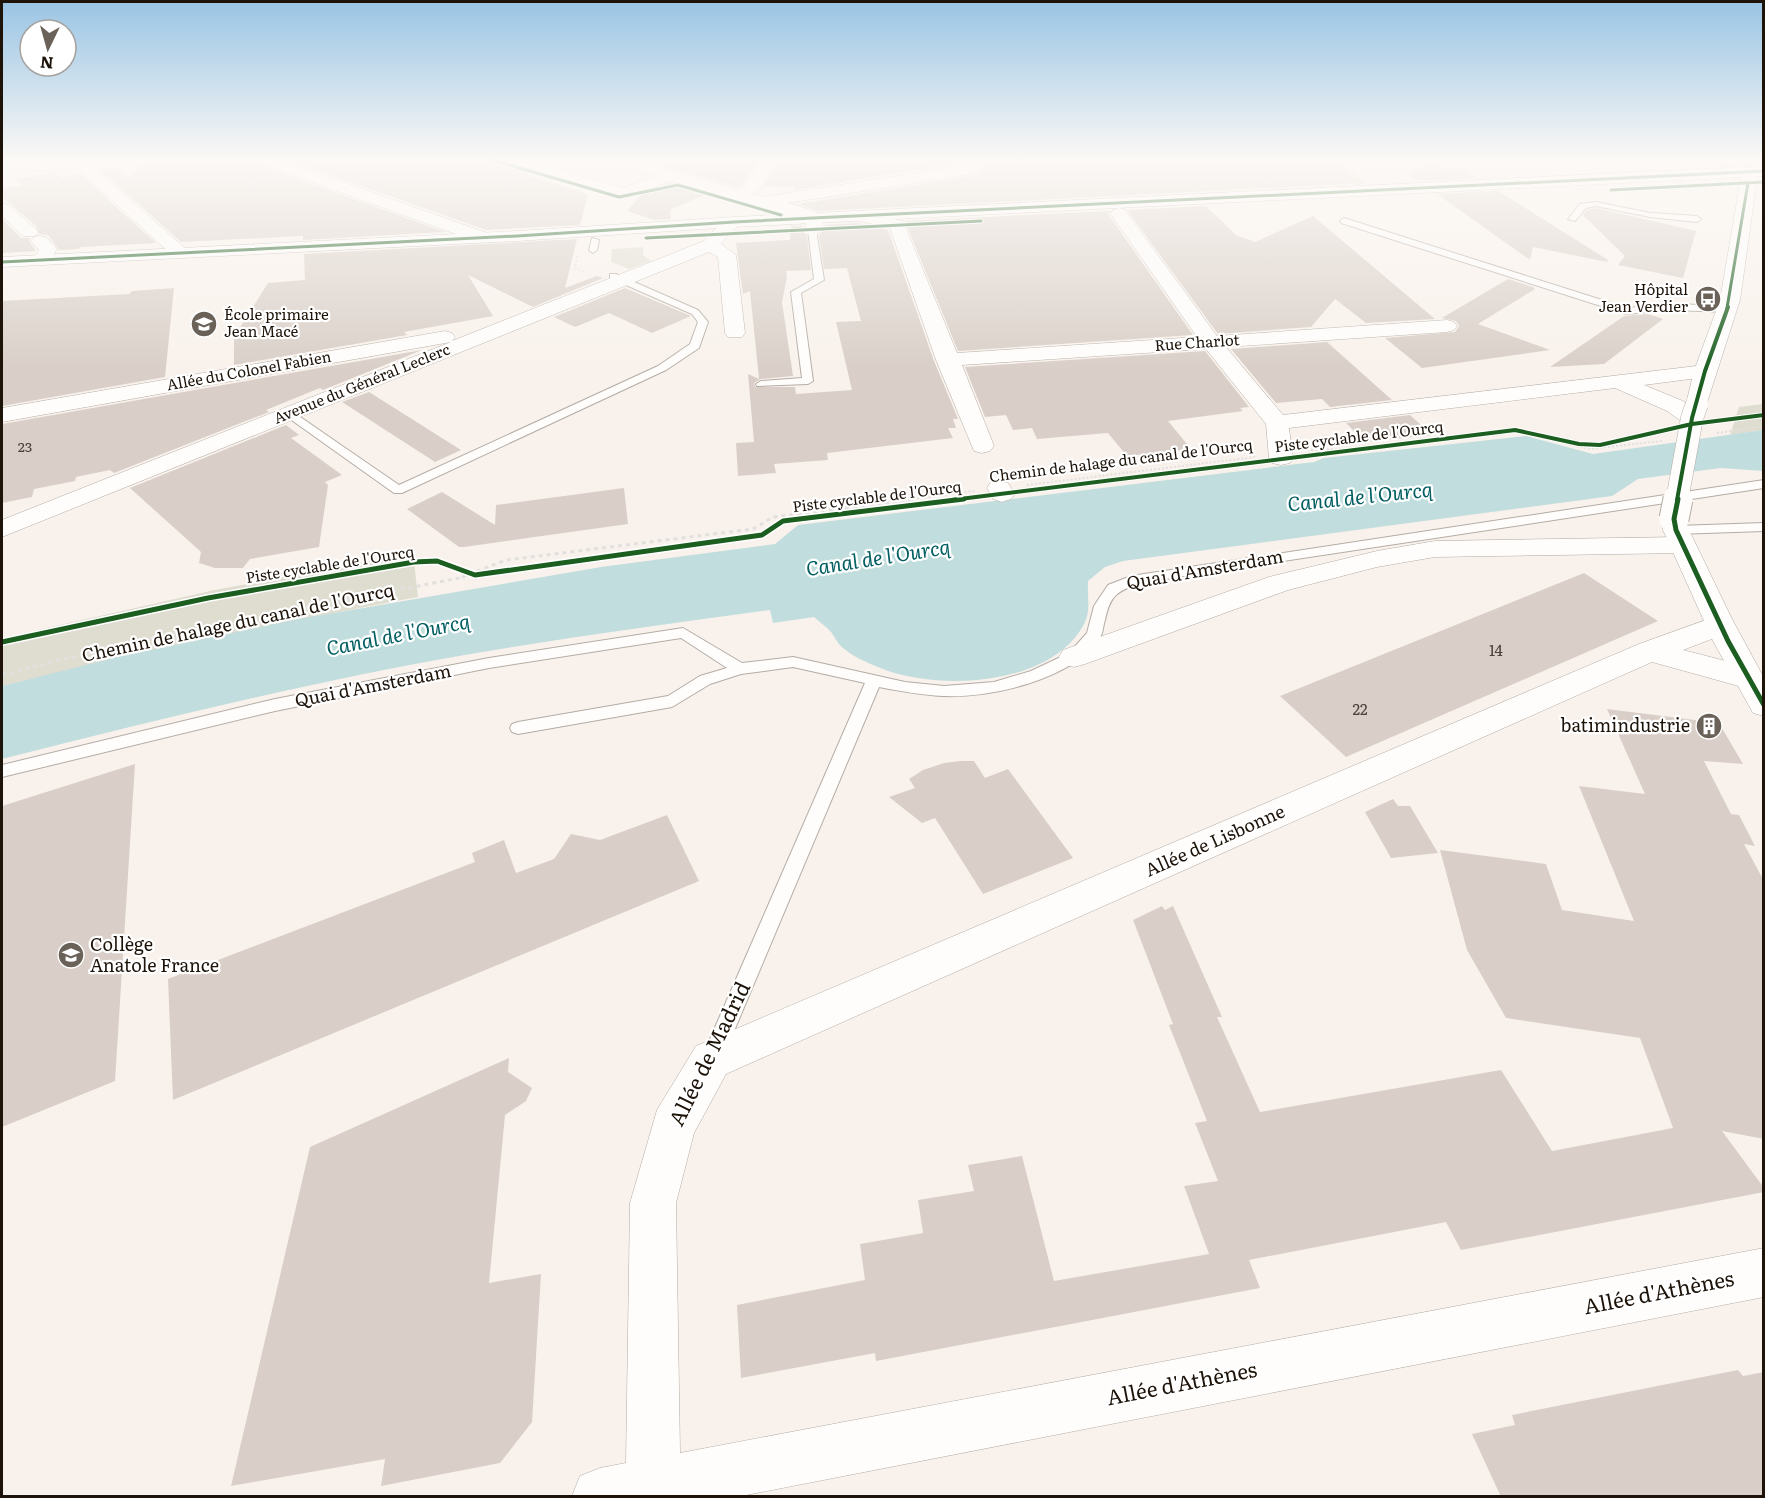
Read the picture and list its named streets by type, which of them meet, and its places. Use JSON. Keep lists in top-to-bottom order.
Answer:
{
  "streets": {
    "street": [
      "Rue Charlot",
      "Allée du Colonel Fabien",
      "Avenue du Général Leclerc",
      "Allée de Lisbonne",
      "Allée de Madrid",
      "Allée d'Athènes"
    ],
    "lane": ["Quai d'Amsterdam"],
    "path": ["Chemin de halage du canal de l'Ourcq"],
    "cycle path": ["Piste cyclable de l'Ourcq"]
  },
  "crossings": [
    ["Allée du Colonel Fabien", "Avenue du Général Leclerc"],
    ["Piste cyclable de l'Ourcq", "Chemin de halage du canal de l'Ourcq"],
    ["Quai d'Amsterdam", "Allée de Madrid"],
    ["Allée de Lisbonne", "Allée de Madrid"],
    ["Allée de Madrid", "Allée d'Athènes"]
  ],
  "water": ["Canal de l'Ourcq"],
  "places": {
    "bus stop": ["Hôpital Jean Verdier"],
    "school or university": ["École primaire Jean Macé", "Collège Anatole France"],
    "building": ["batimindustrie"]
  },
  "house_numbers": ["23", "14", "22"],
  "north": "bottom"
}
